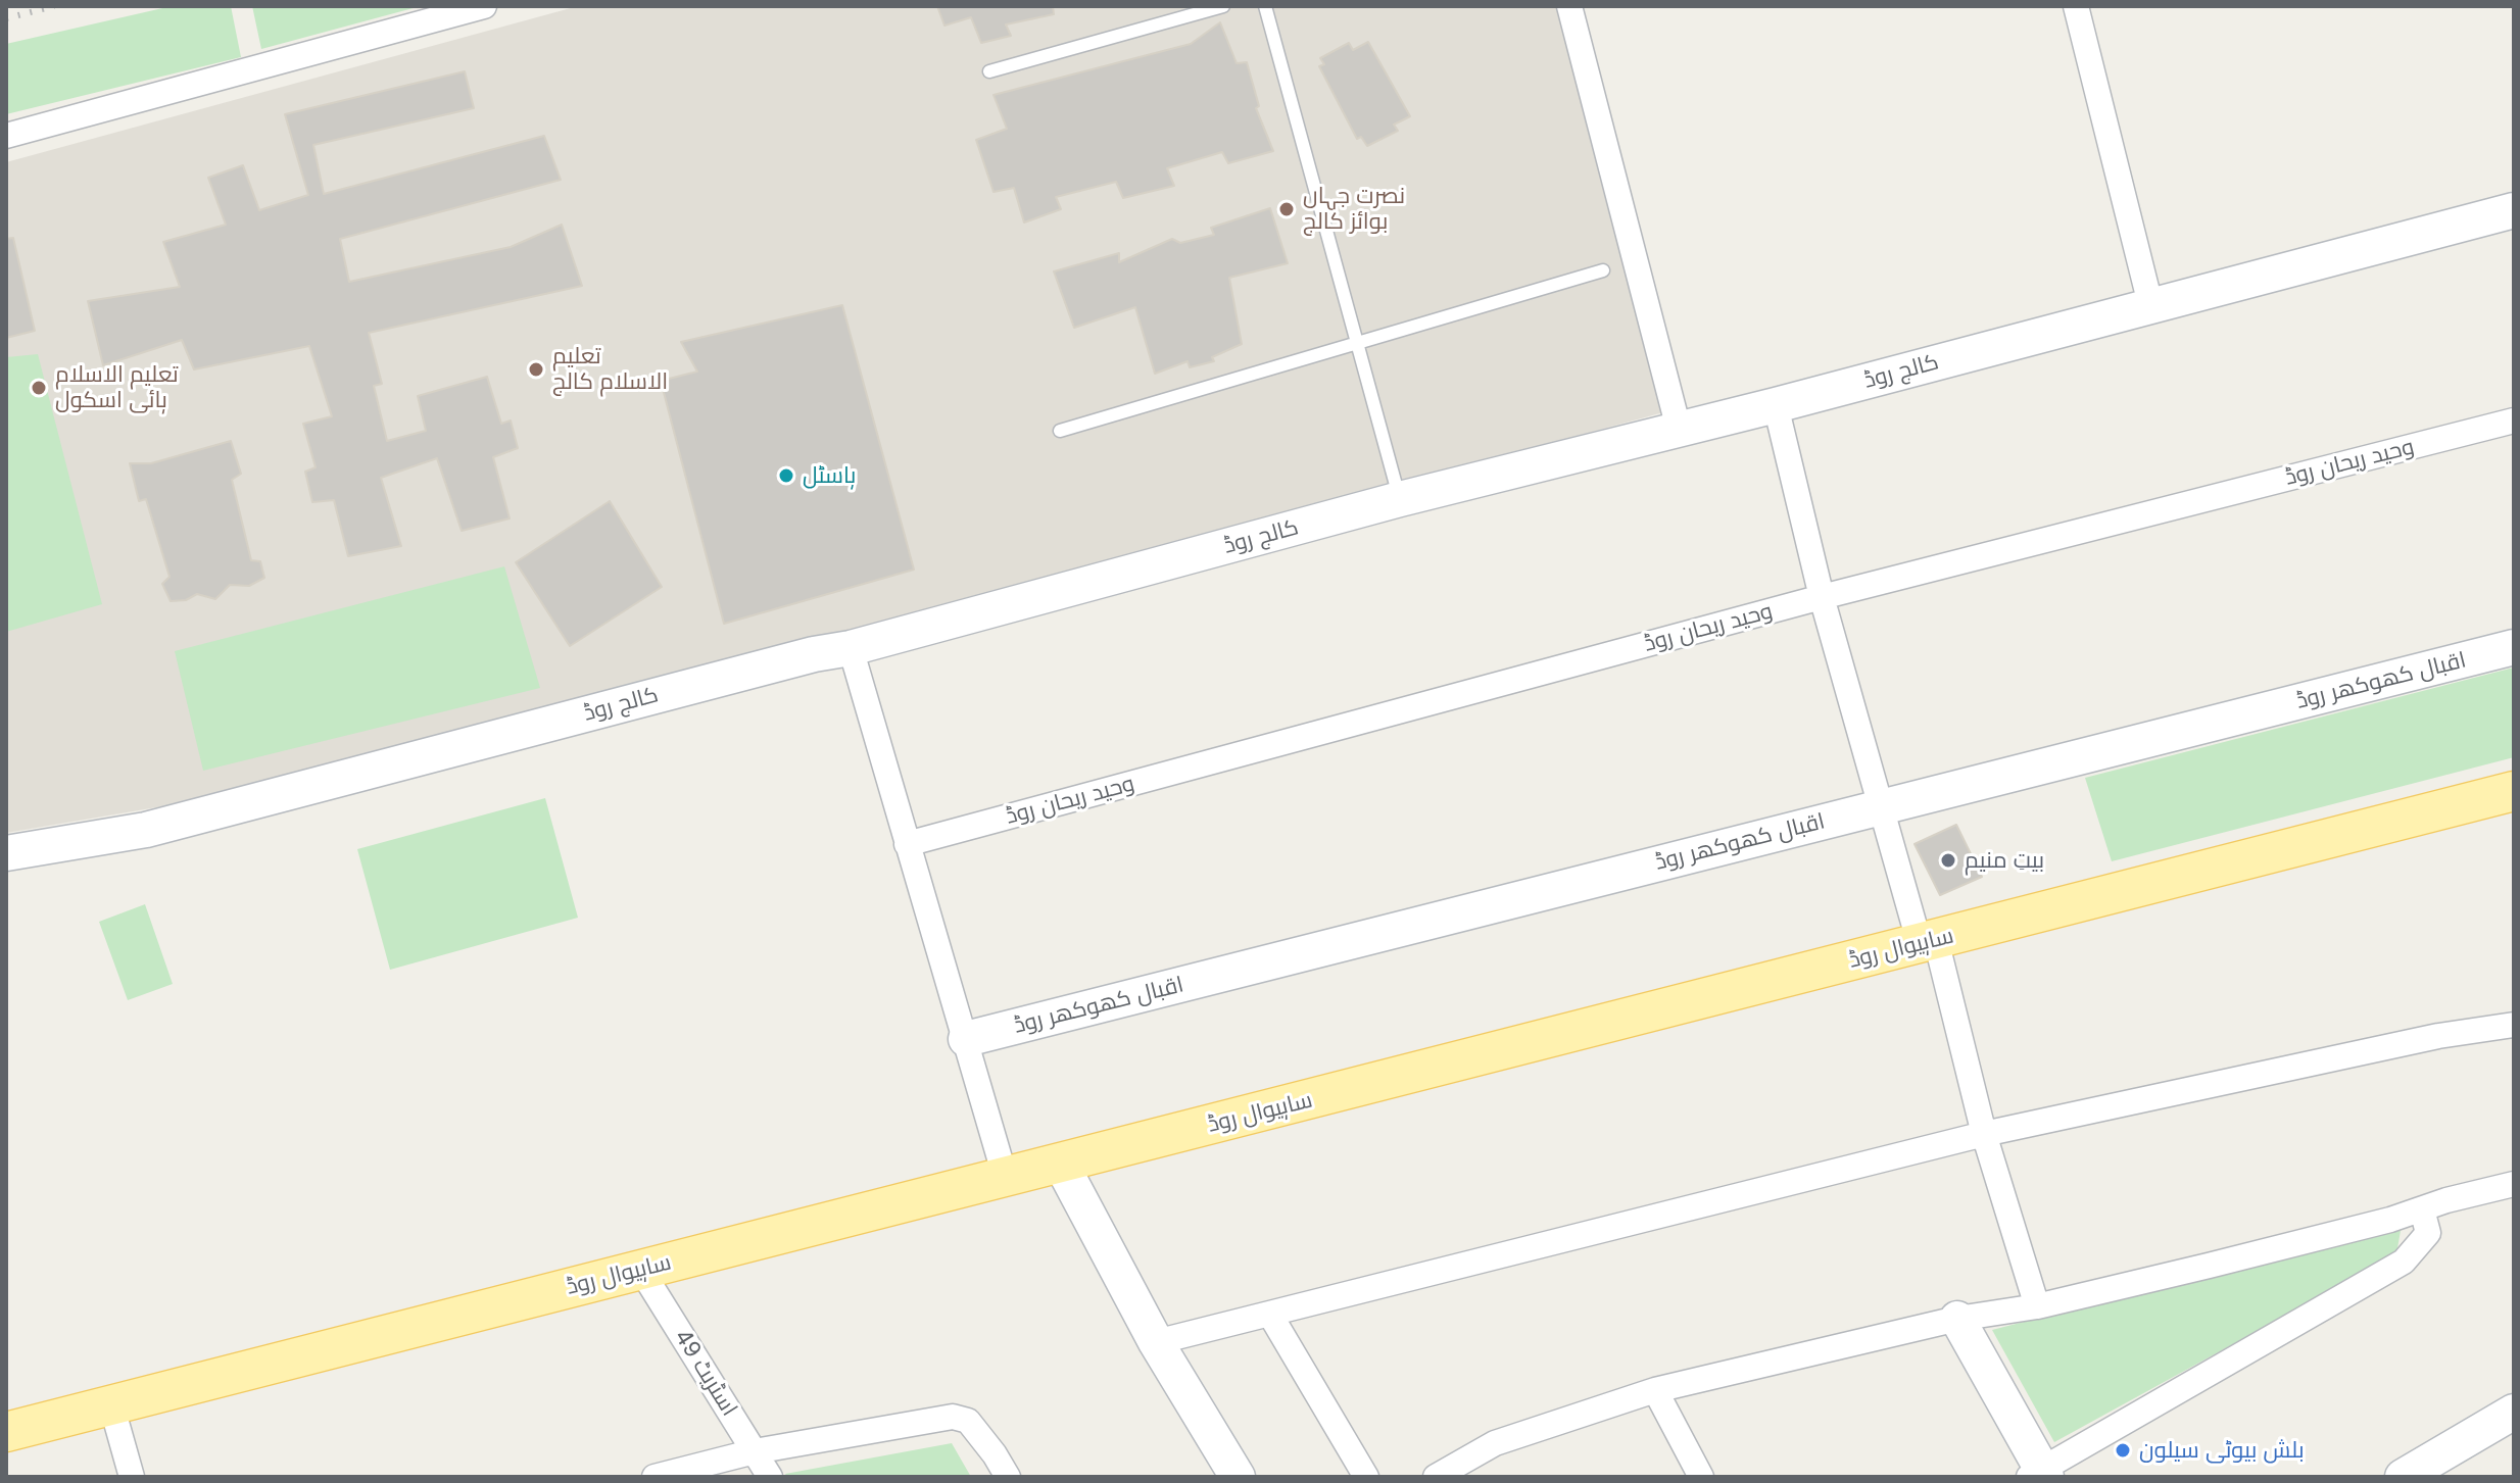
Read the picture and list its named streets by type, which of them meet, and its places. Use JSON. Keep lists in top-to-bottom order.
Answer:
{
  "streets": {
    "main road": ["کالج روڈ", "اقبال کھوکھر روڈ", "ساہیوال روڈ"],
    "street": ["وحید ریحان روڈ", "اسٹریٹ 49"]
  },
  "crossings": [
    ["ساہیوال روڈ", "اسٹریٹ 49"]
  ],
  "places": [
    "نصرت جہاں بوائز کالج",
    "تعلیم الاسلام کالج",
    "تعلیم الاسلام ہائی اسکول",
    "ہاسٹل",
    "بیتِ منیم",
    "بلش بیوٹی سیلون"
  ]
}
